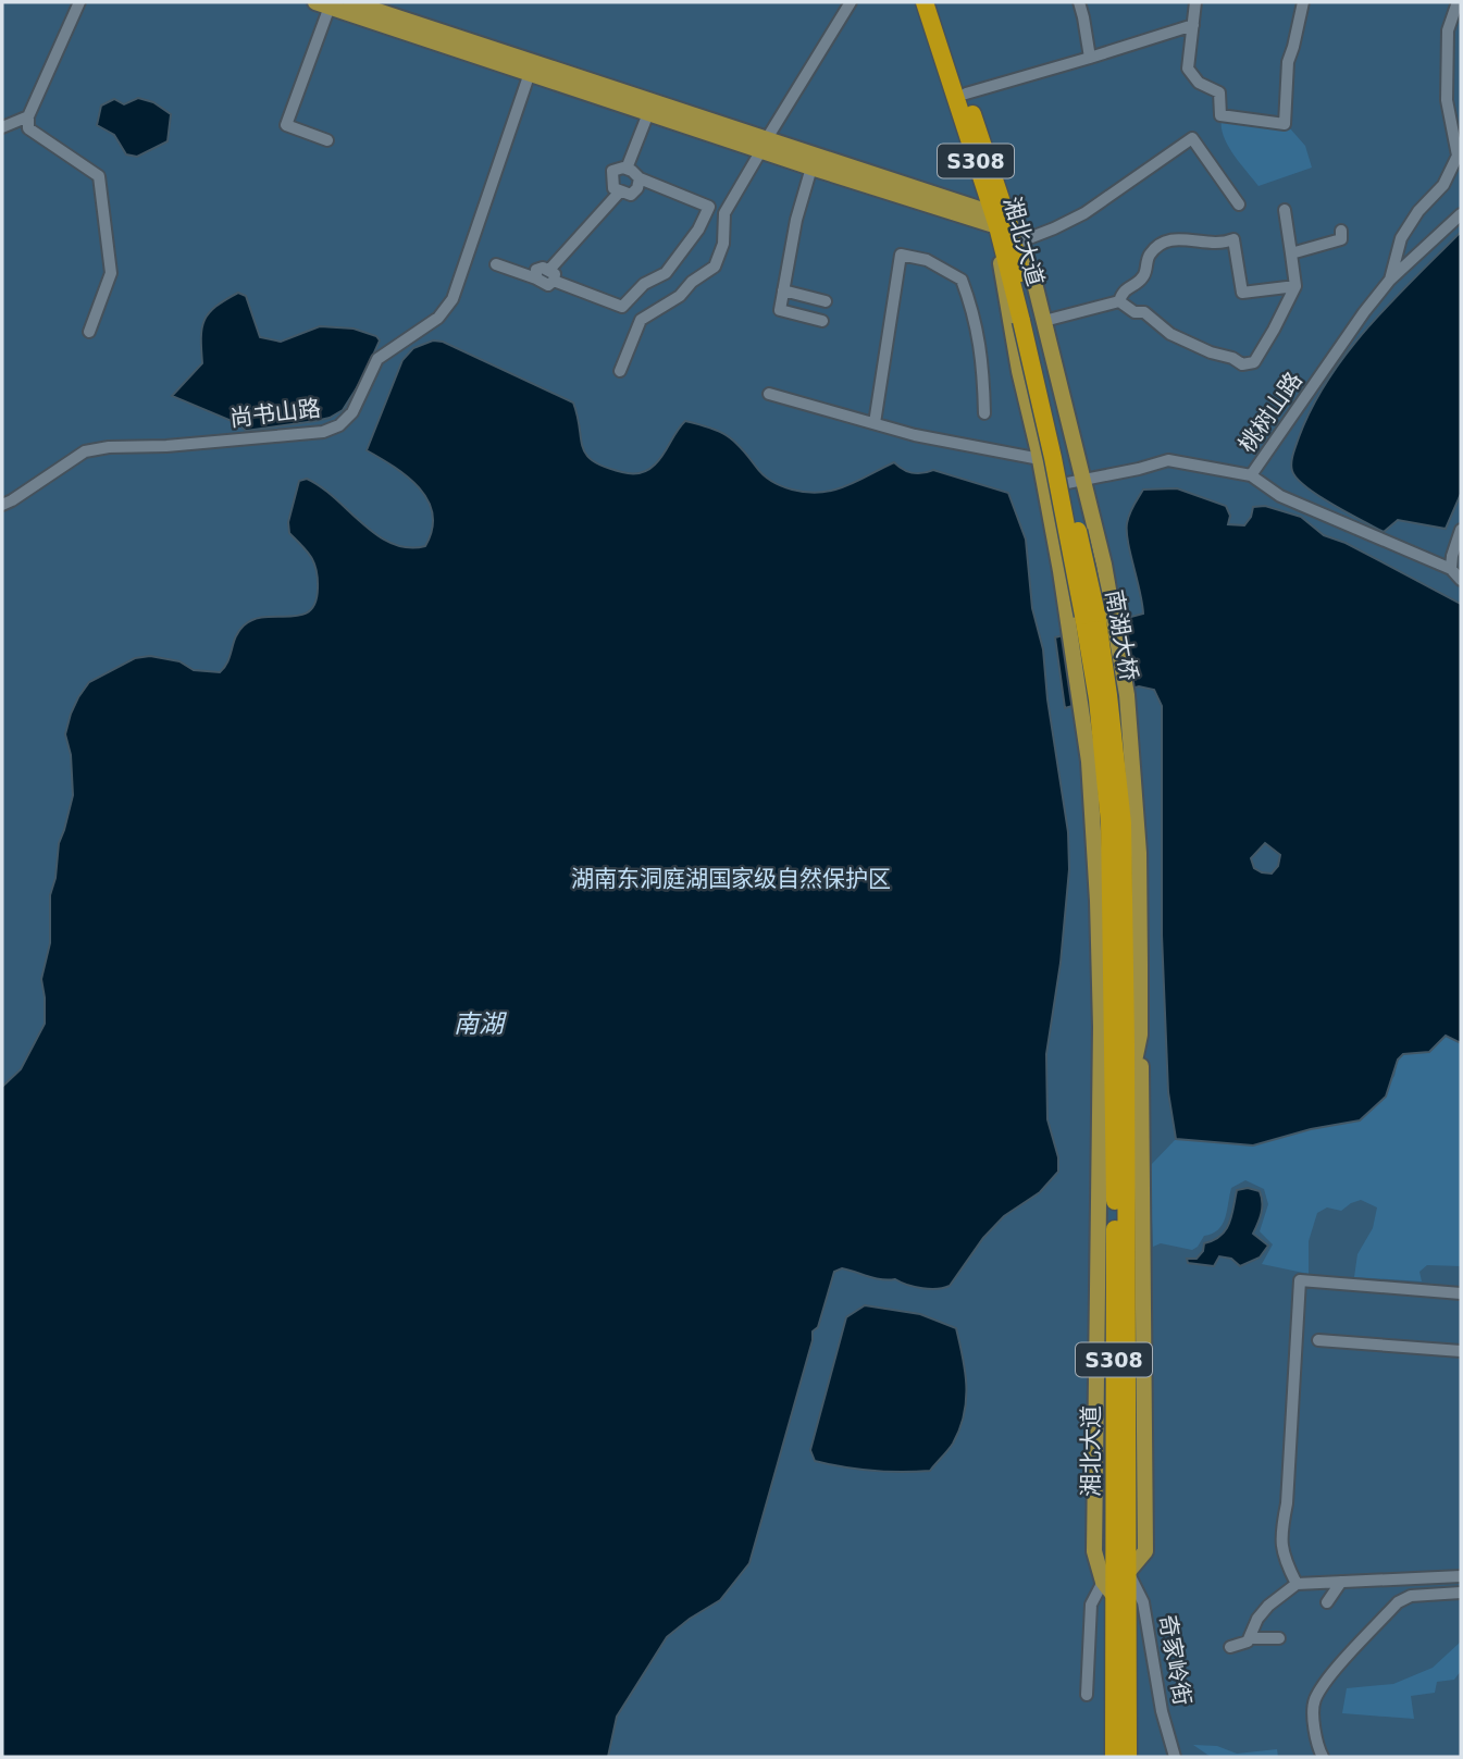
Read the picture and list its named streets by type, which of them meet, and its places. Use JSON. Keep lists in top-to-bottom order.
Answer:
{
  "streets": {
    "highway": ["S308", "湘北大道", "南湖大桥"],
    "street": ["桃树山路", "尚书山路", "奇家岭街"]
  },
  "crossings": [
    ["湘北大道", "南湖大桥"],
    ["湘北大道", "奇家岭街"]
  ],
  "water": ["南湖"],
  "parks": ["湖南东洞庭湖国家级自然保护区"]
}
